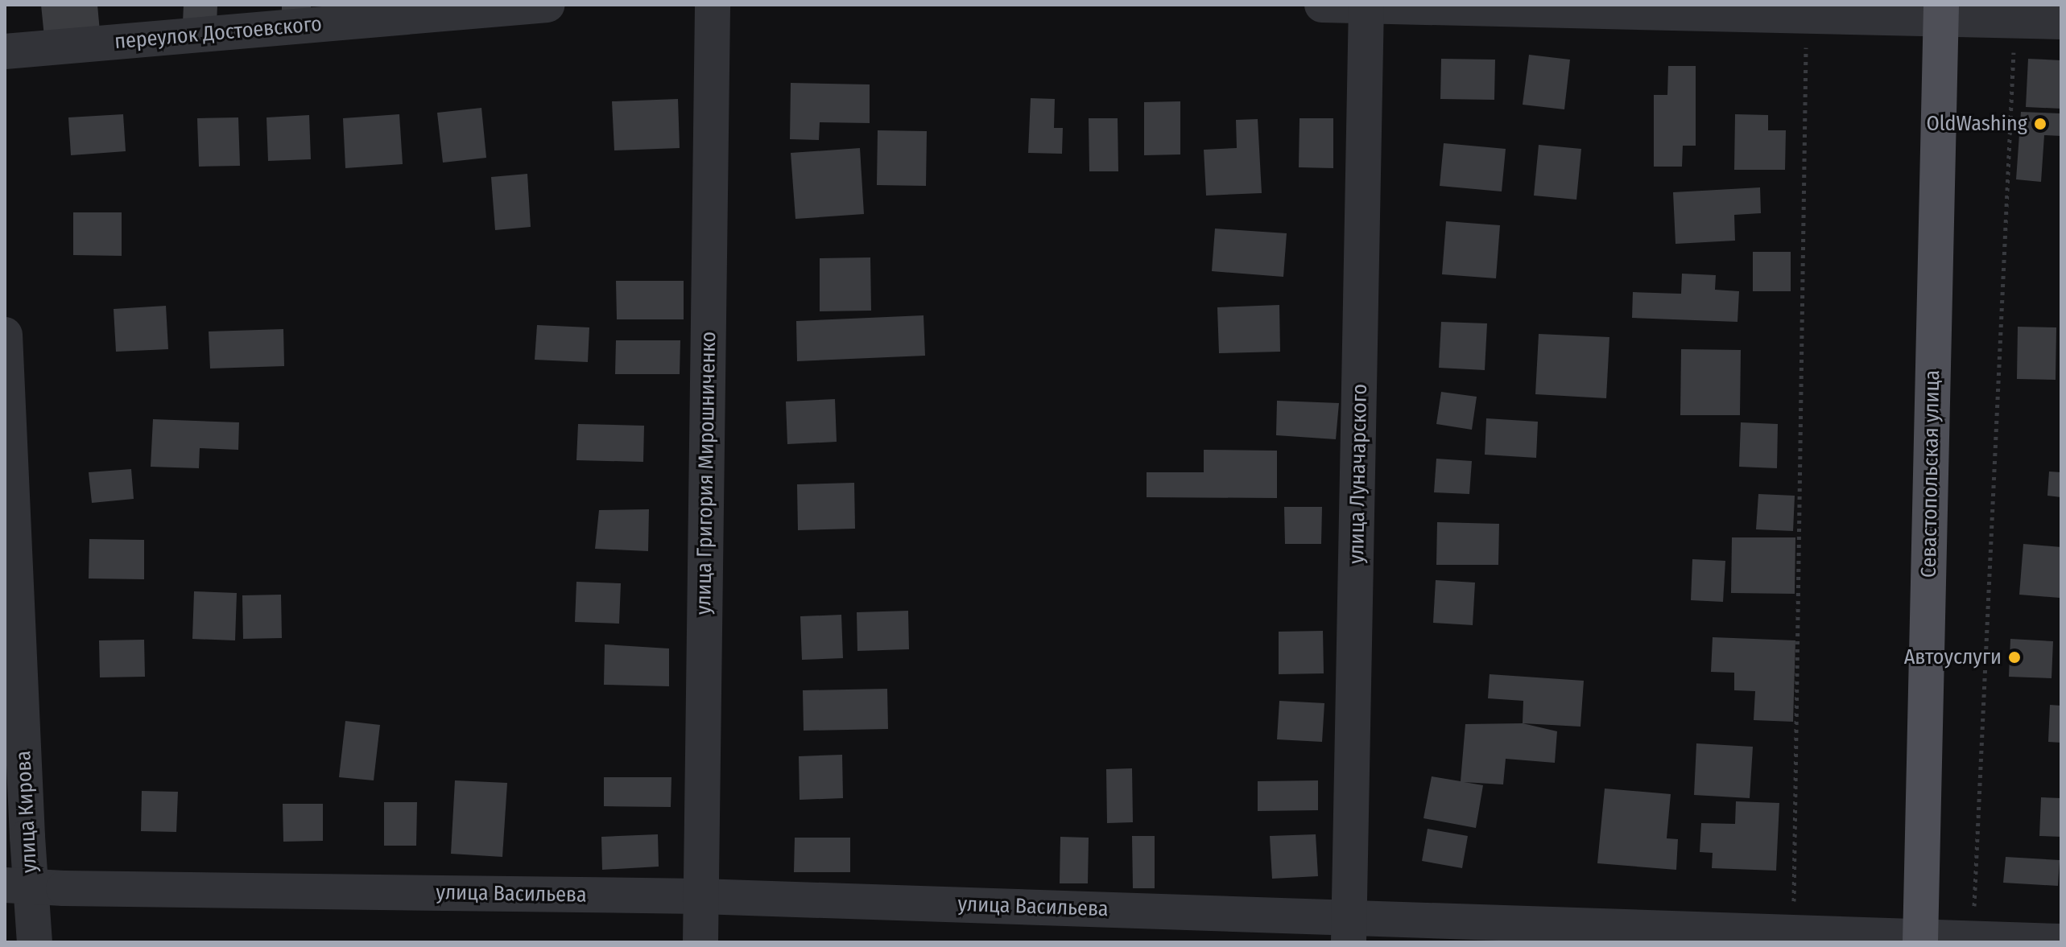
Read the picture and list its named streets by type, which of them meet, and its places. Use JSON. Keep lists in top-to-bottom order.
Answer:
{
  "streets": {
    "main road": ["Севастопольская улица"],
    "street": [
      "переулок Достоевского",
      "улица Григория Мирошниченко",
      "улица Луначарского",
      "улица Кирова",
      "улица Васильева"
    ]
  },
  "crossings": [
    ["улица Григория Мирошниченко", "улица Васильева"],
    ["улица Луначарского", "улица Васильева"],
    ["Севастопольская улица", "улица Васильева"],
    ["улица Кирова", "улица Васильева"]
  ],
  "places": ["OldWashing", "Автоуслуги"]
}
